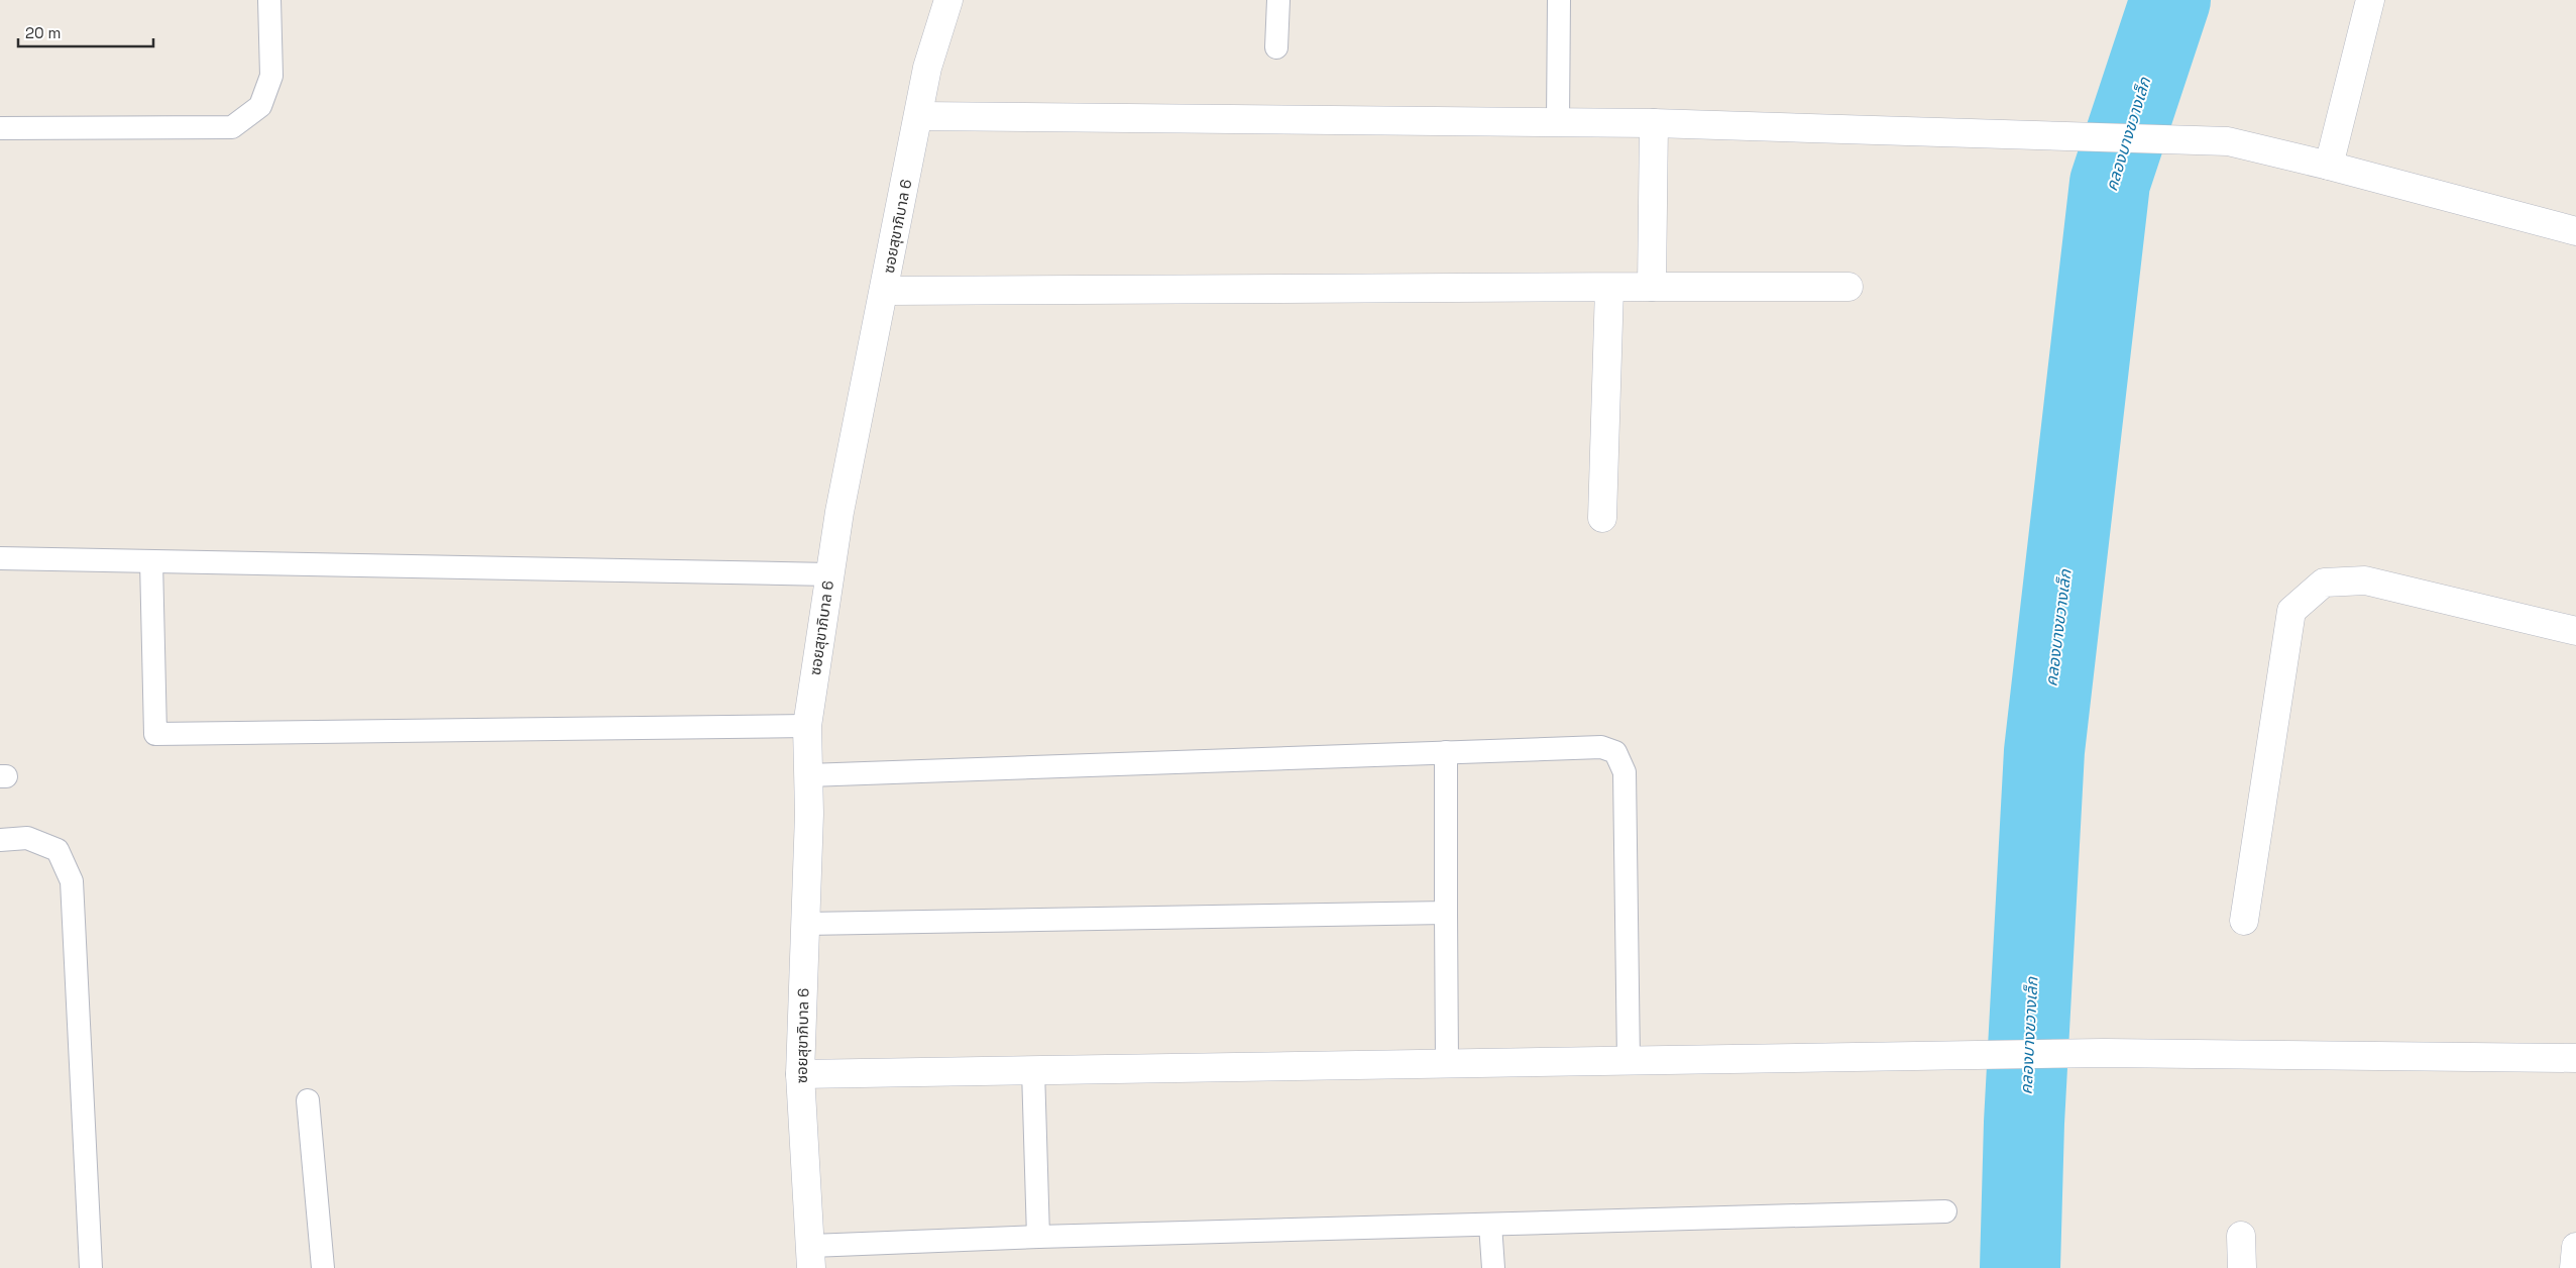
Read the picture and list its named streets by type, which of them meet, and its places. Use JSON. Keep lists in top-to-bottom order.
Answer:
{
  "streets": {
    "street": ["ซอยสุขาภิบาล 6"]
  },
  "water": ["คลองบางขวางเล็ก"],
  "scale_bar": "20 m"
}
